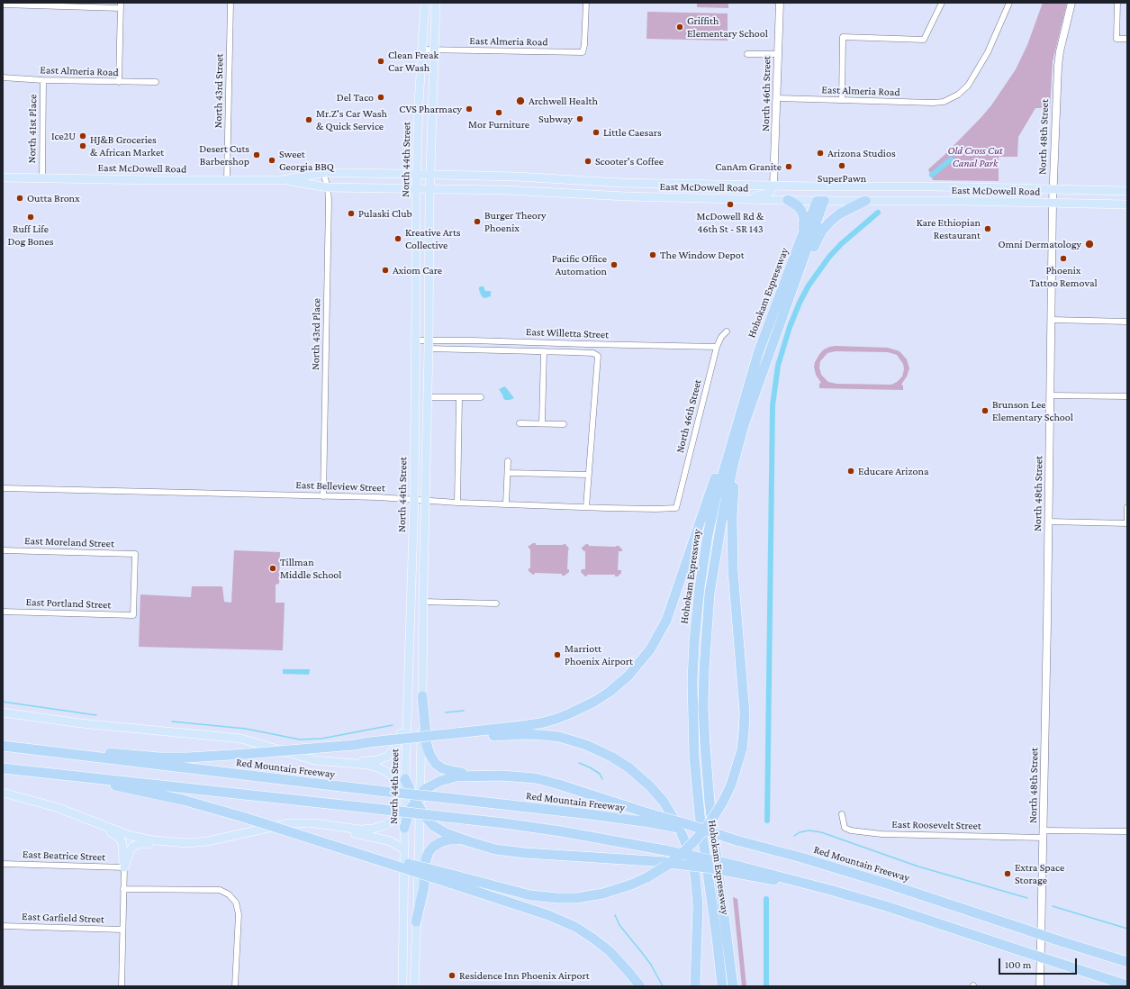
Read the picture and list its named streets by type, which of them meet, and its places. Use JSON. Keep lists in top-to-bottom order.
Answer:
{
  "streets": {
    "highway": ["Hohokam Expressway", "Red Mountain Freeway"],
    "main road": ["North 44th Street", "East McDowell Road"],
    "street": [
      "East Almeria Road",
      "North 43rd Street",
      "North 46th Street",
      "North 41st Place",
      "North 48th Street",
      "East Willetta Street",
      "North 43rd Place",
      "East Belleview Street",
      "East Moreland Street",
      "East Portland Street",
      "East Roosevelt Street",
      "East Beatrice Street",
      "East Garfield Street"
    ]
  },
  "crossings": [
    ["East Almeria Road", "North 46th Street"],
    ["East Almeria Road", "North 41st Place"],
    ["East Almeria Road", "North 44th Street"],
    ["North 43rd Street", "East McDowell Road"],
    ["North 46th Street", "East McDowell Road"],
    ["North 46th Street", "East Willetta Street"],
    ["North 46th Street", "East Belleview Street"],
    ["North 41st Place", "East McDowell Road"],
    ["North 48th Street", "East McDowell Road"],
    ["North 48th Street", "East Roosevelt Street"],
    ["North 44th Street", "East McDowell Road"],
    ["North 44th Street", "East Willetta Street"],
    ["North 44th Street", "East Belleview Street"],
    ["East McDowell Road", "Hohokam Expressway"],
    ["East McDowell Road", "North 43rd Place"],
    ["North 43rd Place", "East Belleview Street"],
    ["East Moreland Street", "East Portland Street"]
  ],
  "parks": ["Old Cross Cut Canal Park"],
  "places": [
    "Griffith Elementary School",
    "Clean Freak Car Wash",
    "Del Taco",
    "Archwell Health",
    "CVS Pharmacy",
    "Mor Furniture",
    "Subway",
    "Mr.Z's Car Wash & Quick Service",
    "Little Caesars",
    "Ice2U",
    "HJ&B Groceries & African Market",
    "Arizona Studios",
    "Desert Cuts Barbershop",
    "Sweet Georgia BBQ",
    "Scooter's Coffee",
    "SuperPawn",
    "CanAm Granite",
    "Outta Bronx",
    "McDowell Rd & 46th St - SR 143",
    "Pulaski Club",
    "Ruff Life Dog Bones",
    "Burger Theory Phoenix",
    "Kare Ethiopian Restaurant",
    "Kreative Arts Collective",
    "Omni Dermatology",
    "The Window Depot",
    "Phoenix Tattoo Removal",
    "Pacific Office Automation",
    "Axiom Care",
    "Brunson Lee Elementary School",
    "Educare Arizona",
    "Tillman Middle School",
    "Marriott Phoenix Airport",
    "Extra Space Storage",
    "Residence Inn Phoenix Airport"
  ],
  "scale_bar": "100 m"
}
